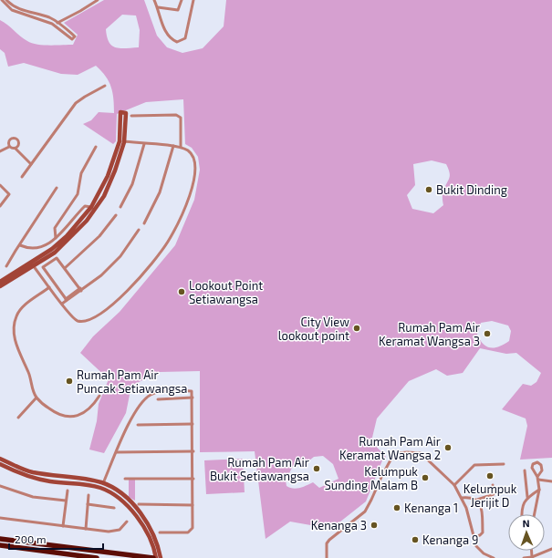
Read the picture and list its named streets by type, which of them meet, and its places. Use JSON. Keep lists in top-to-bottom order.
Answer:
{
  "places": [
    "Bukit Dinding",
    "Lookout Point Setiawangsa",
    "City View lookout point",
    "Rumah Pam Air Keramat Wangsa 3",
    "Rumah Pam Air Puncak Setiawangsa",
    "Rumah Pam Air Keramat Wangsa 2",
    "Rumah Pam Air Bukit Setiawangsa",
    "Kelumpuk Jerijit D",
    "Kelumpuk Sunding Malam B",
    "Kenanga 1",
    "Kenanga 3",
    "Kenanga 9"
  ],
  "scale_bar": "200 m",
  "north": "top"
}
